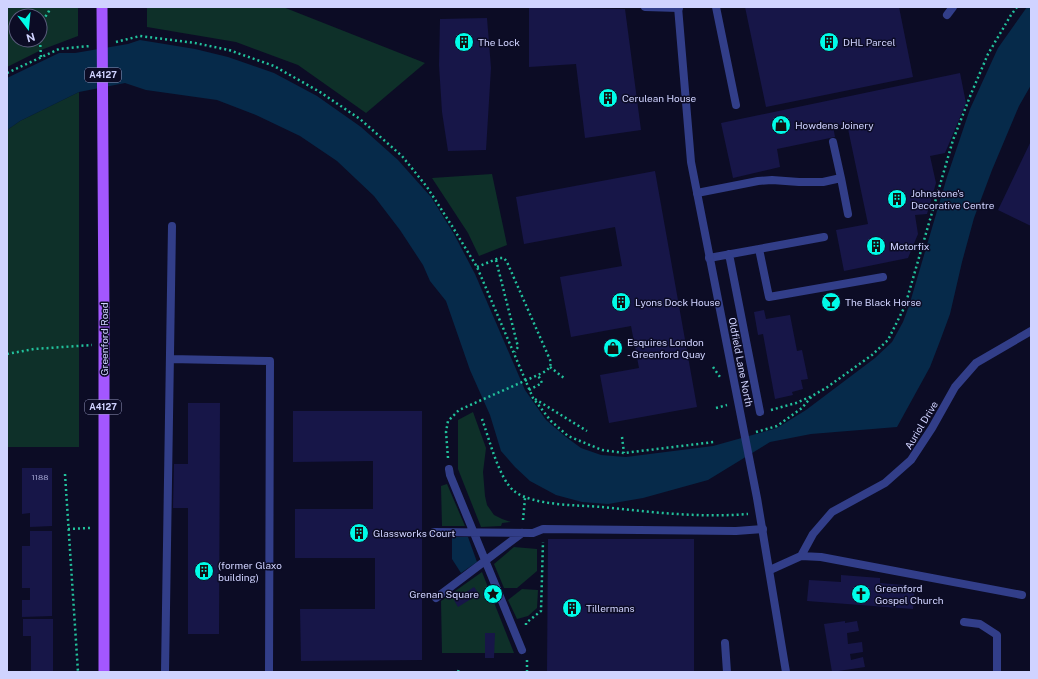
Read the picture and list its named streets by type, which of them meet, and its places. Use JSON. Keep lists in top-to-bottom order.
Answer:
{
  "streets": {
    "main road": ["A4127", "Greenford Road"],
    "street": ["Oldfield Lane North", "Auriol Drive"]
  },
  "places": {
    "building": [
      "The Lock",
      "DHL Parcel",
      "Cerulean House",
      "Johnstone's Decorative Centre",
      "Motorfix",
      "Lyons Dock House",
      "Glassworks Court",
      "(former Glaxo building)",
      "Tillermans"
    ],
    "shop": ["Howdens Joinery", "Esquires London - Greenford Quay"],
    "bar": ["The Black Horse"],
    "place": ["Grenan Square"],
    "church": ["Greenford Gospel Church"]
  },
  "house_numbers": ["1188"],
  "north": "bottom"
}
